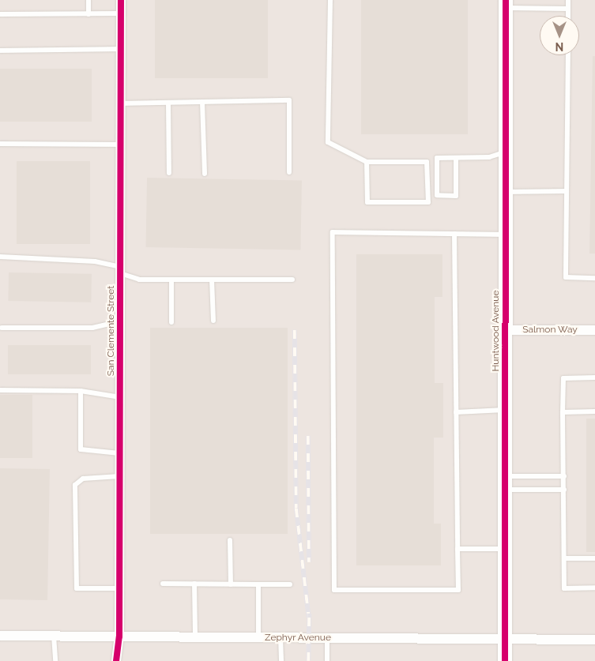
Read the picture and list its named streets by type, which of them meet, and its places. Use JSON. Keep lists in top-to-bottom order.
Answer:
{
  "streets": {
    "street": [
      "Salmon Way",
      "San Clemente Street",
      "Huntwood Avenue",
      "Zephyr Avenue"
    ]
  },
  "crossings": [
    ["Salmon Way", "Huntwood Avenue"],
    ["San Clemente Street", "Zephyr Avenue"],
    ["Huntwood Avenue", "Zephyr Avenue"]
  ],
  "north": "bottom"
}
